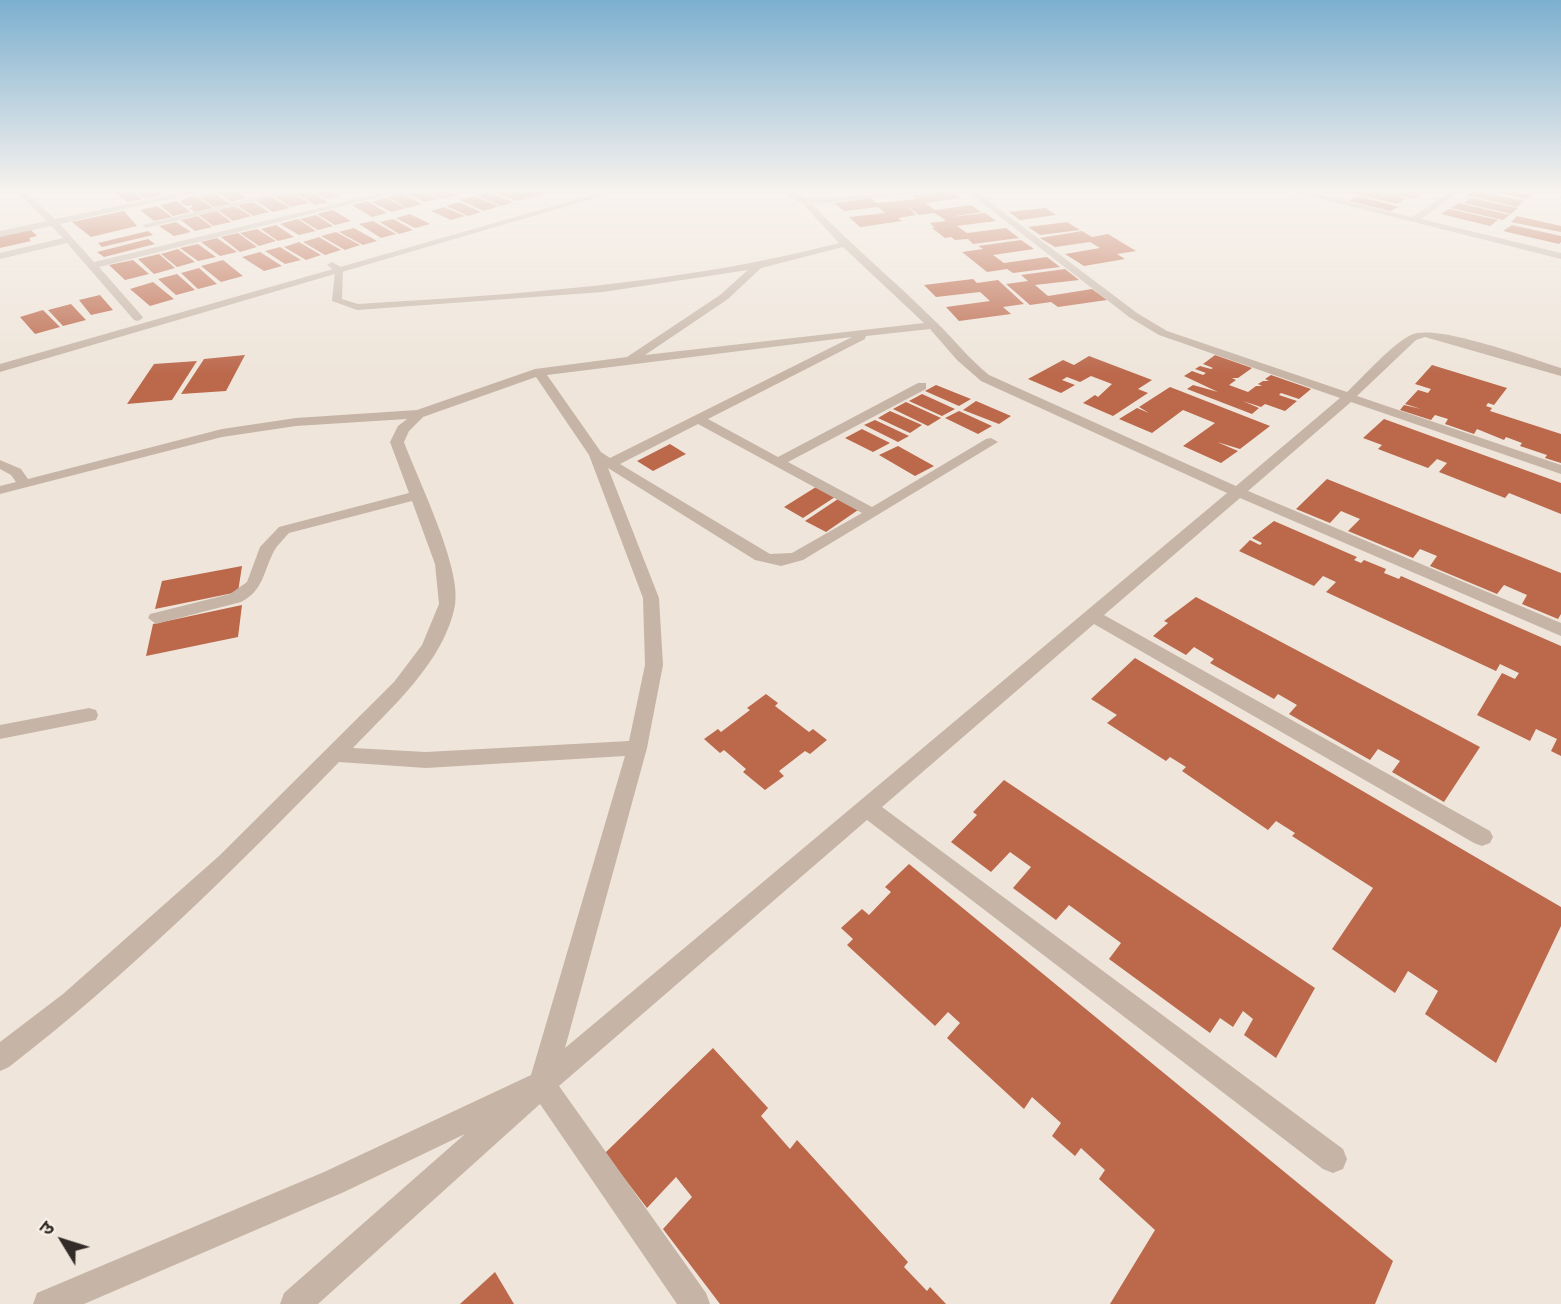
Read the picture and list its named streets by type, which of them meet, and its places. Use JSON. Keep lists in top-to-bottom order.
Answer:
{
  "north": "top left"
}
